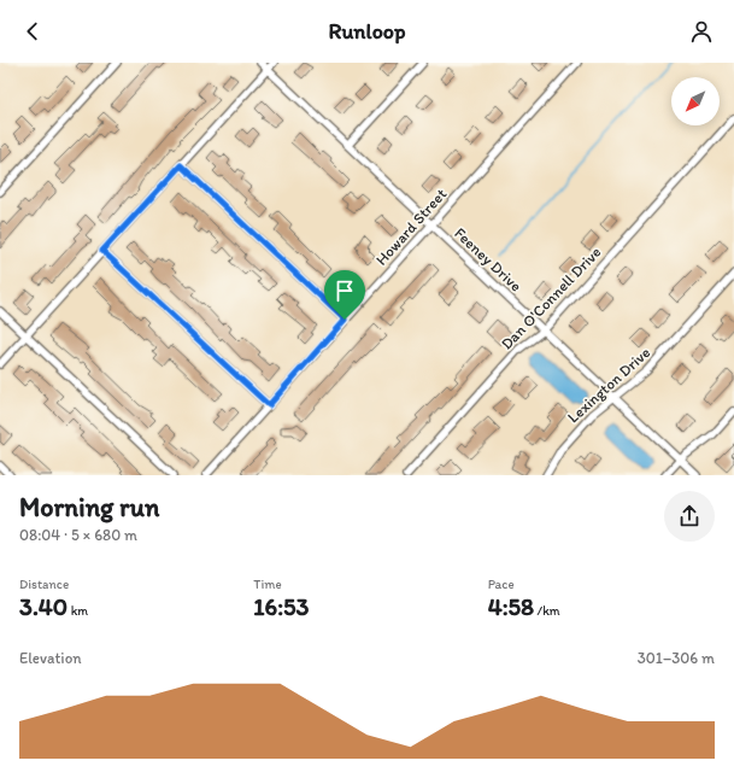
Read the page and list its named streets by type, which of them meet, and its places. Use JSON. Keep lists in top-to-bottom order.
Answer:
{
  "streets": {
    "street": [
      "Howard Street",
      "Feeney Drive",
      "Dan O'Connell Drive",
      "Lexington Drive"
    ]
  },
  "crossings": [
    ["Howard Street", "Feeney Drive"],
    ["Feeney Drive", "Dan O'Connell Drive"],
    ["Feeney Drive", "Lexington Drive"]
  ],
  "north": "bottom left",
  "page": {
    "header": "Runloop",
    "heading": ["Morning run", "08:04 · 5 × 680 m"],
    "stats": [
      ["Distance", "3.40 km"],
      ["Time", "16:53"],
      ["Pace", "4:58 /km"]
    ],
    "chart": ["Elevation", "301–306 m"]
  }
}
